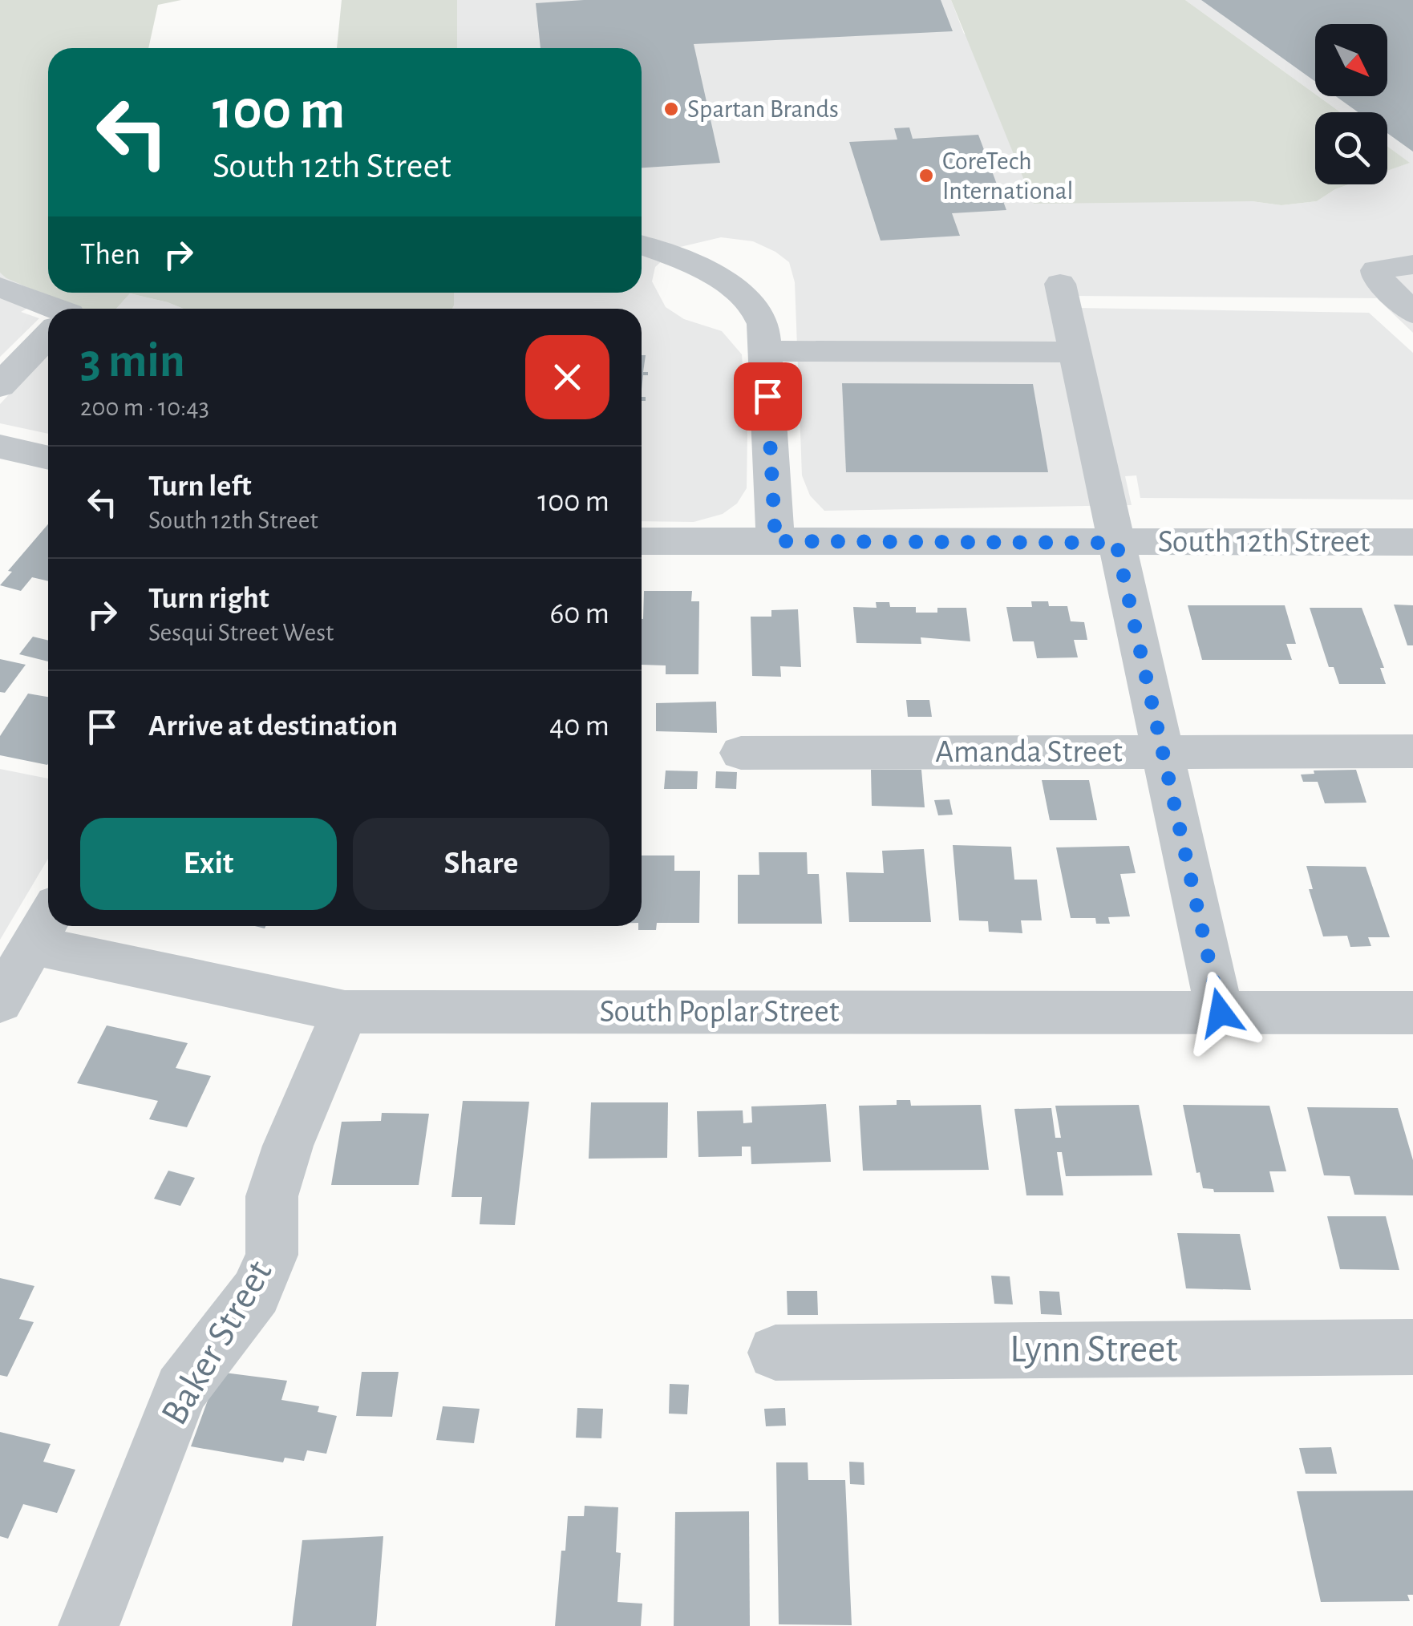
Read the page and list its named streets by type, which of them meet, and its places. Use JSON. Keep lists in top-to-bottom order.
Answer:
{
  "streets": {
    "street": [
      "South 12th Street",
      "Amanda Street",
      "South Poplar Street",
      "Baker Street",
      "Lynn Street"
    ]
  },
  "crossings": [
    ["South Poplar Street", "Baker Street"]
  ],
  "places": ["Spartan Brands", "CoreTech International"],
  "north": "bottom right",
  "page": {
    "turn": ["100 m", "South 12th Street"],
    "then": "Then",
    "heading": ["3 min", "200 m · 10:43"],
    "list": [
      {
        "name": "Turn left",
        "note": "South 12th Street",
        "value": "100 m"
      },
      {
        "name": "Turn right",
        "note": "Sesqui Street West",
        "value": "60 m"
      },
      {
        "name": "Arrive at destination",
        "value": "40 m"
      }
    ],
    "buttons": ["Exit", "Share"]
  }
}
